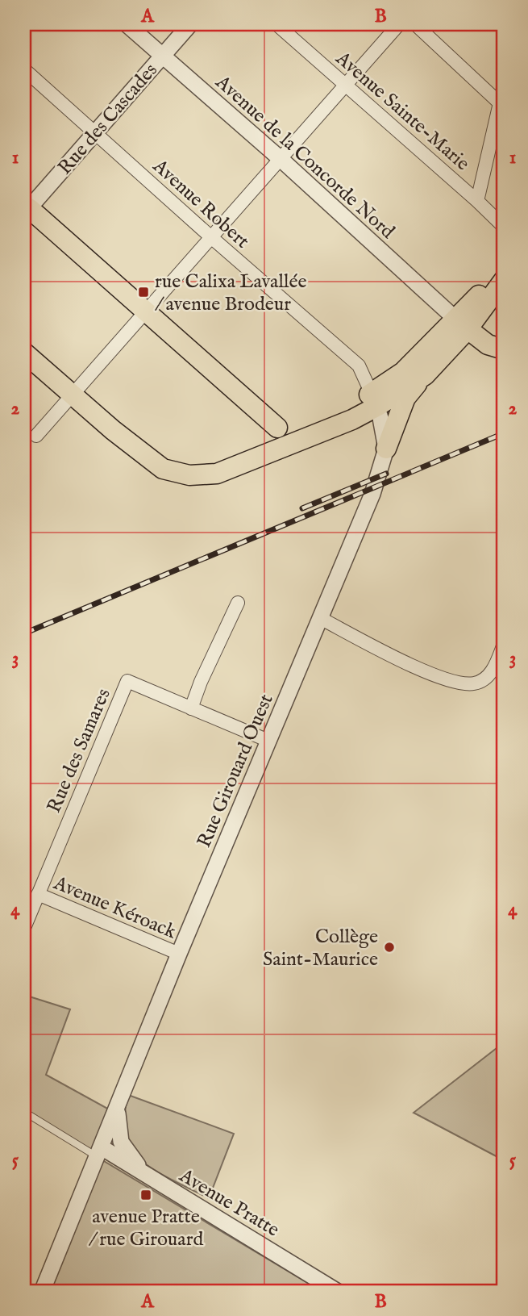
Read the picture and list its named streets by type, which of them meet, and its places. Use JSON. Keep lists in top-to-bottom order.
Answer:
{
  "streets": {
    "street": [
      "Avenue Sainte-Marie",
      "Rue des Cascades",
      "Avenue de la Concorde Nord",
      "Avenue Robert",
      "Rue des Samares",
      "Rue Girouard Ouest",
      "Avenue Kéroack",
      "Avenue Pratte"
    ]
  },
  "crossings": [
    ["Rue des Cascades", "Avenue de la Concorde Nord"],
    ["Rue des Cascades", "Avenue Robert"],
    ["Rue des Samares", "Avenue Kéroack"],
    ["Rue Girouard Ouest", "Avenue Kéroack"],
    ["Rue Girouard Ouest", "Avenue Pratte"]
  ],
  "places": {
    "transit": ["rue Calixa Lavallée / avenue Brodeur", "avenue Pratte / rue Girouard"],
    "other": ["Collège Saint-Maurice"]
  },
  "grid": {
    "columns": ["A", "B"],
    "rows": [
      "1",
      "2",
      "3",
      "4",
      "5"
    ]
  }
}
